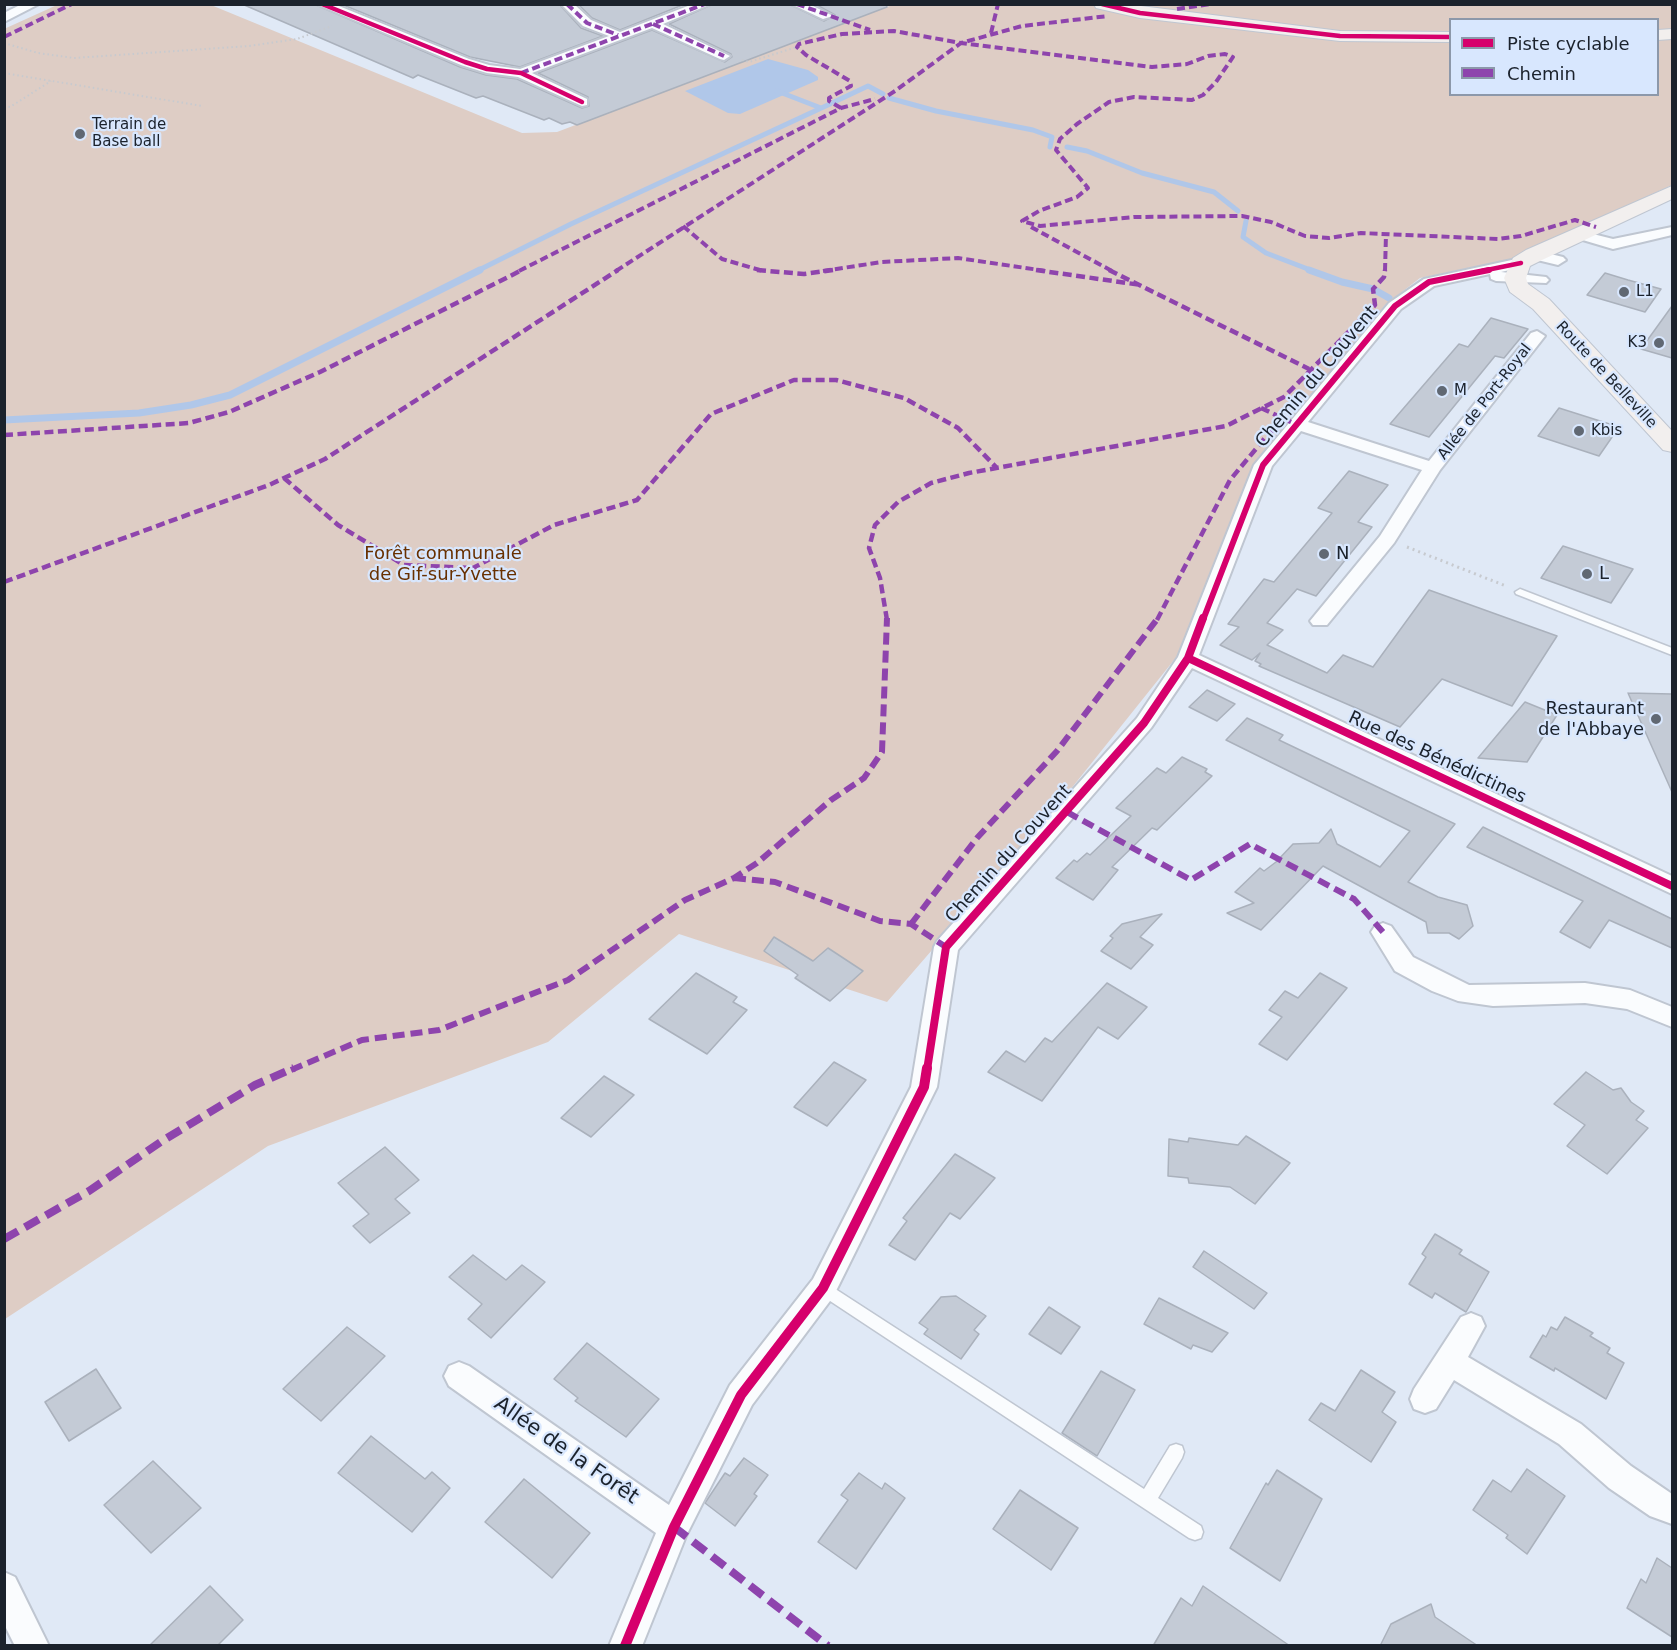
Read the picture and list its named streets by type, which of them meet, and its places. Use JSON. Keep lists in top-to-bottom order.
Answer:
{
  "streets": {
    "street": [
      "Route de Belleville",
      "Chemin du Couvent",
      "Allée de Port-Royal",
      "Rue des Bénédictines",
      "Allée de la Forêt"
    ]
  },
  "crossings": [
    ["Route de Belleville", "Chemin du Couvent"],
    ["Chemin du Couvent", "Allée de Port-Royal"],
    ["Chemin du Couvent", "Rue des Bénédictines"],
    ["Chemin du Couvent", "Allée de la Forêt"]
  ],
  "parks": ["Forêt communale de Gif-sur-Yvette"],
  "places": [
    "Terrain de Base ball",
    "L1",
    "K3",
    "M",
    "Kbis",
    "N",
    "L",
    "Restaurant de l'Abbaye"
  ],
  "legend": ["Piste cyclable", "Chemin"]
}
